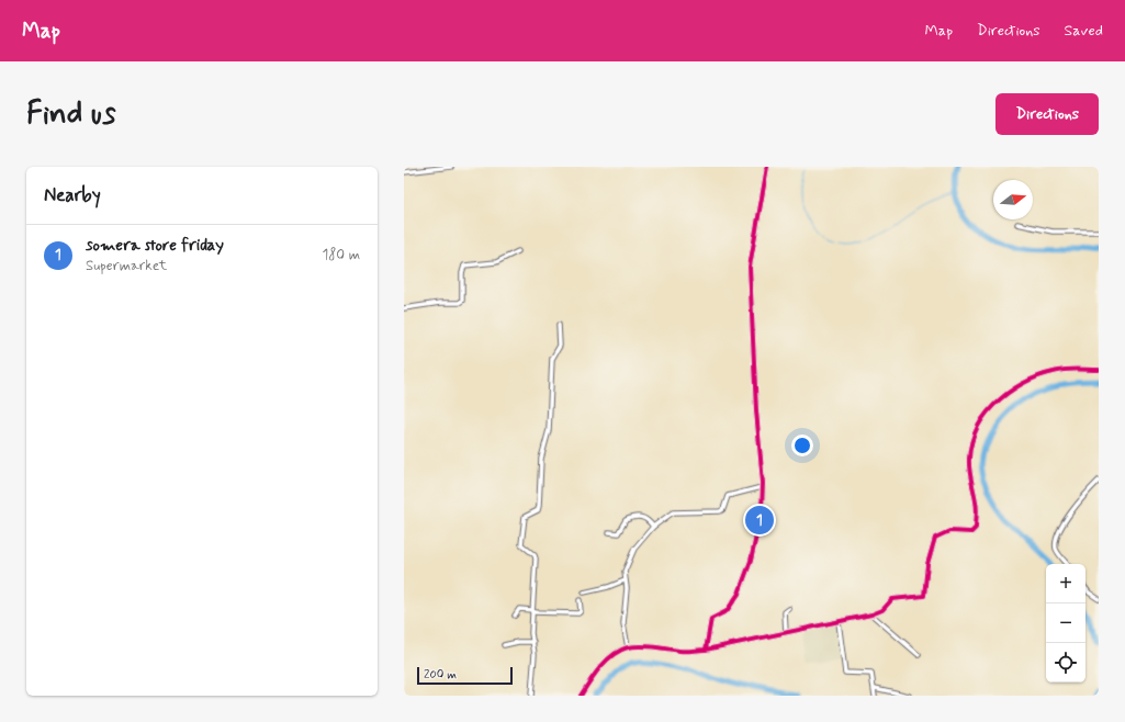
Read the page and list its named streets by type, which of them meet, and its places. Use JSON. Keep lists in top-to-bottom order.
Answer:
{
  "scale_bar": "200 m",
  "north": "right",
  "page": {
    "header": "Map",
    "nav": ["Map", "Directions", "Saved"],
    "buttons": "Directions",
    "title": "Find us",
    "heading": "Nearby",
    "list": [
      {
        "mark": "1",
        "name": "somera store friday",
        "note": "Supermarket",
        "value": "180 m"
      }
    ],
    "pins": "1",
    "map_buttons": ["+", "−"],
    "scale": "200 m"
  }
}
